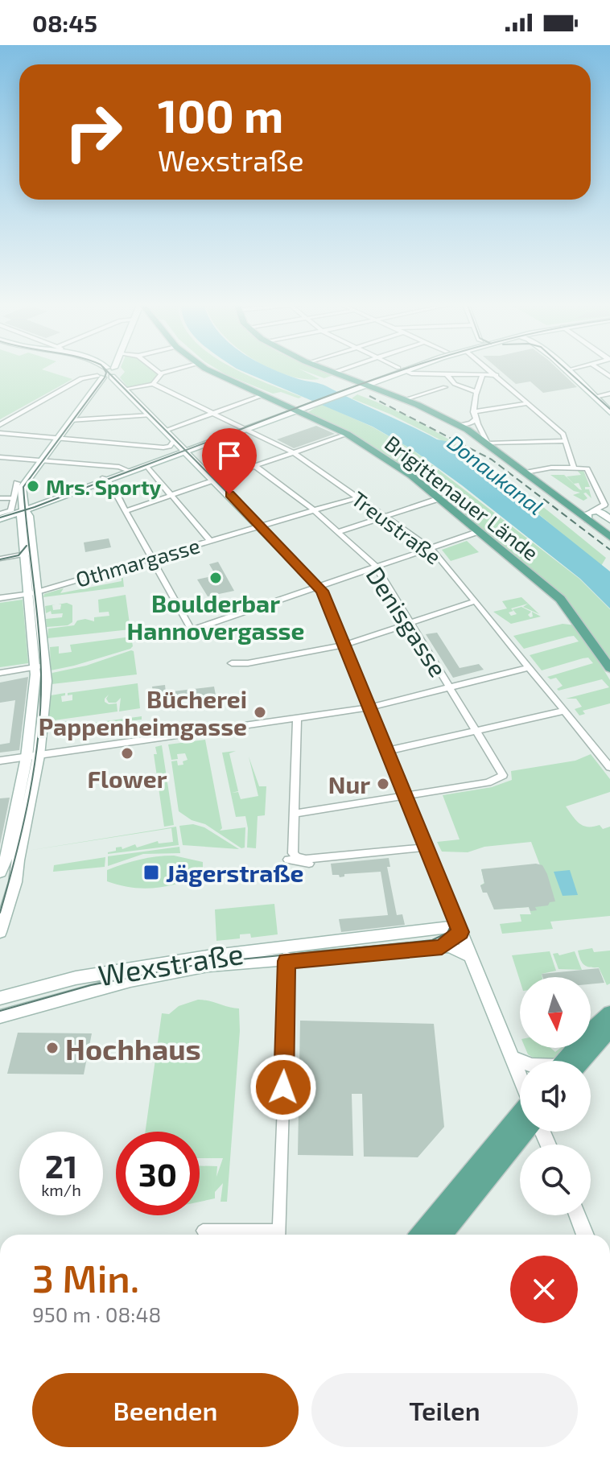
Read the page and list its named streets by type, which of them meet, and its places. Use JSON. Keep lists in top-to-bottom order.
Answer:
{
  "streets": {
    "main road": ["Brigittenauer Lände", "Wexstraße"],
    "street": ["Treustraße", "Othmargasse", "Denisgasse"]
  },
  "crossings": [
    ["Treustraße", "Othmargasse"],
    ["Othmargasse", "Denisgasse"]
  ],
  "water": ["Donaukanal"],
  "places": {
    "other": [
      "Mrs. Sporty",
      "Boulderbar Hannovergasse",
      "Bücherei Pappenheimgasse",
      "Flower",
      "Nur",
      "Hochhaus"
    ],
    "transit": ["Jägerstraße"]
  },
  "north": "bottom",
  "page": {
    "status": "08:45",
    "turn": ["100 m", "Wexstraße"],
    "speed": "21 km/h",
    "limit": "30",
    "heading": ["3 Min.", "950 m · 08:48"],
    "buttons": ["Beenden", "Teilen"]
  }
}
